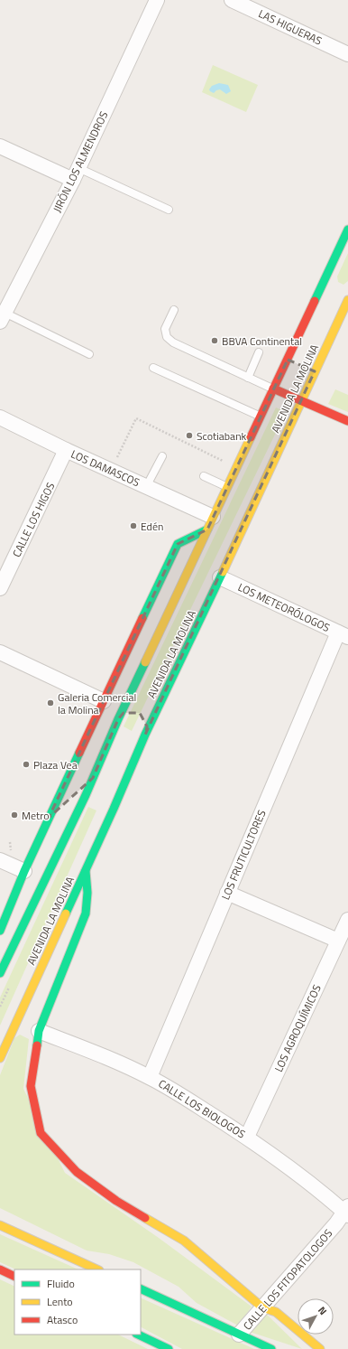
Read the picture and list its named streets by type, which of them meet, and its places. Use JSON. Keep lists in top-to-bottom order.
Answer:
{
  "streets": {
    "main road": ["AVENIDA LA MOLINA"],
    "street": [
      "LAS HIGUERAS",
      "JIRÓN LOS ALMENDROS",
      "LOS DAMASCOS",
      "CALLE LOS HIGOS",
      "LOS METEORÓLOGOS",
      "LOS FRUTICULTORES",
      "LOS AGROQUÍMICOS",
      "CALLE LOS BIOLOGOS",
      "CALLE LOS FITOPATOLOGOS"
    ]
  },
  "crossings": [
    ["AVENIDA LA MOLINA", "LOS DAMASCOS"],
    ["AVENIDA LA MOLINA", "LOS METEORÓLOGOS"],
    ["LOS DAMASCOS", "CALLE LOS HIGOS"],
    ["LOS METEORÓLOGOS", "LOS FRUTICULTORES"],
    ["LOS FRUTICULTORES", "CALLE LOS BIOLOGOS"],
    ["LOS AGROQUÍMICOS", "CALLE LOS BIOLOGOS"],
    ["CALLE LOS BIOLOGOS", "CALLE LOS FITOPATOLOGOS"]
  ],
  "places": [
    "BBVA Continental",
    "Scotiabank",
    "Edén",
    "Galeria Comercial la Molina",
    "Plaza Vea",
    "Metro"
  ],
  "legend": ["Fluido", "Lento", "Atasco"],
  "north": "top right"
}
